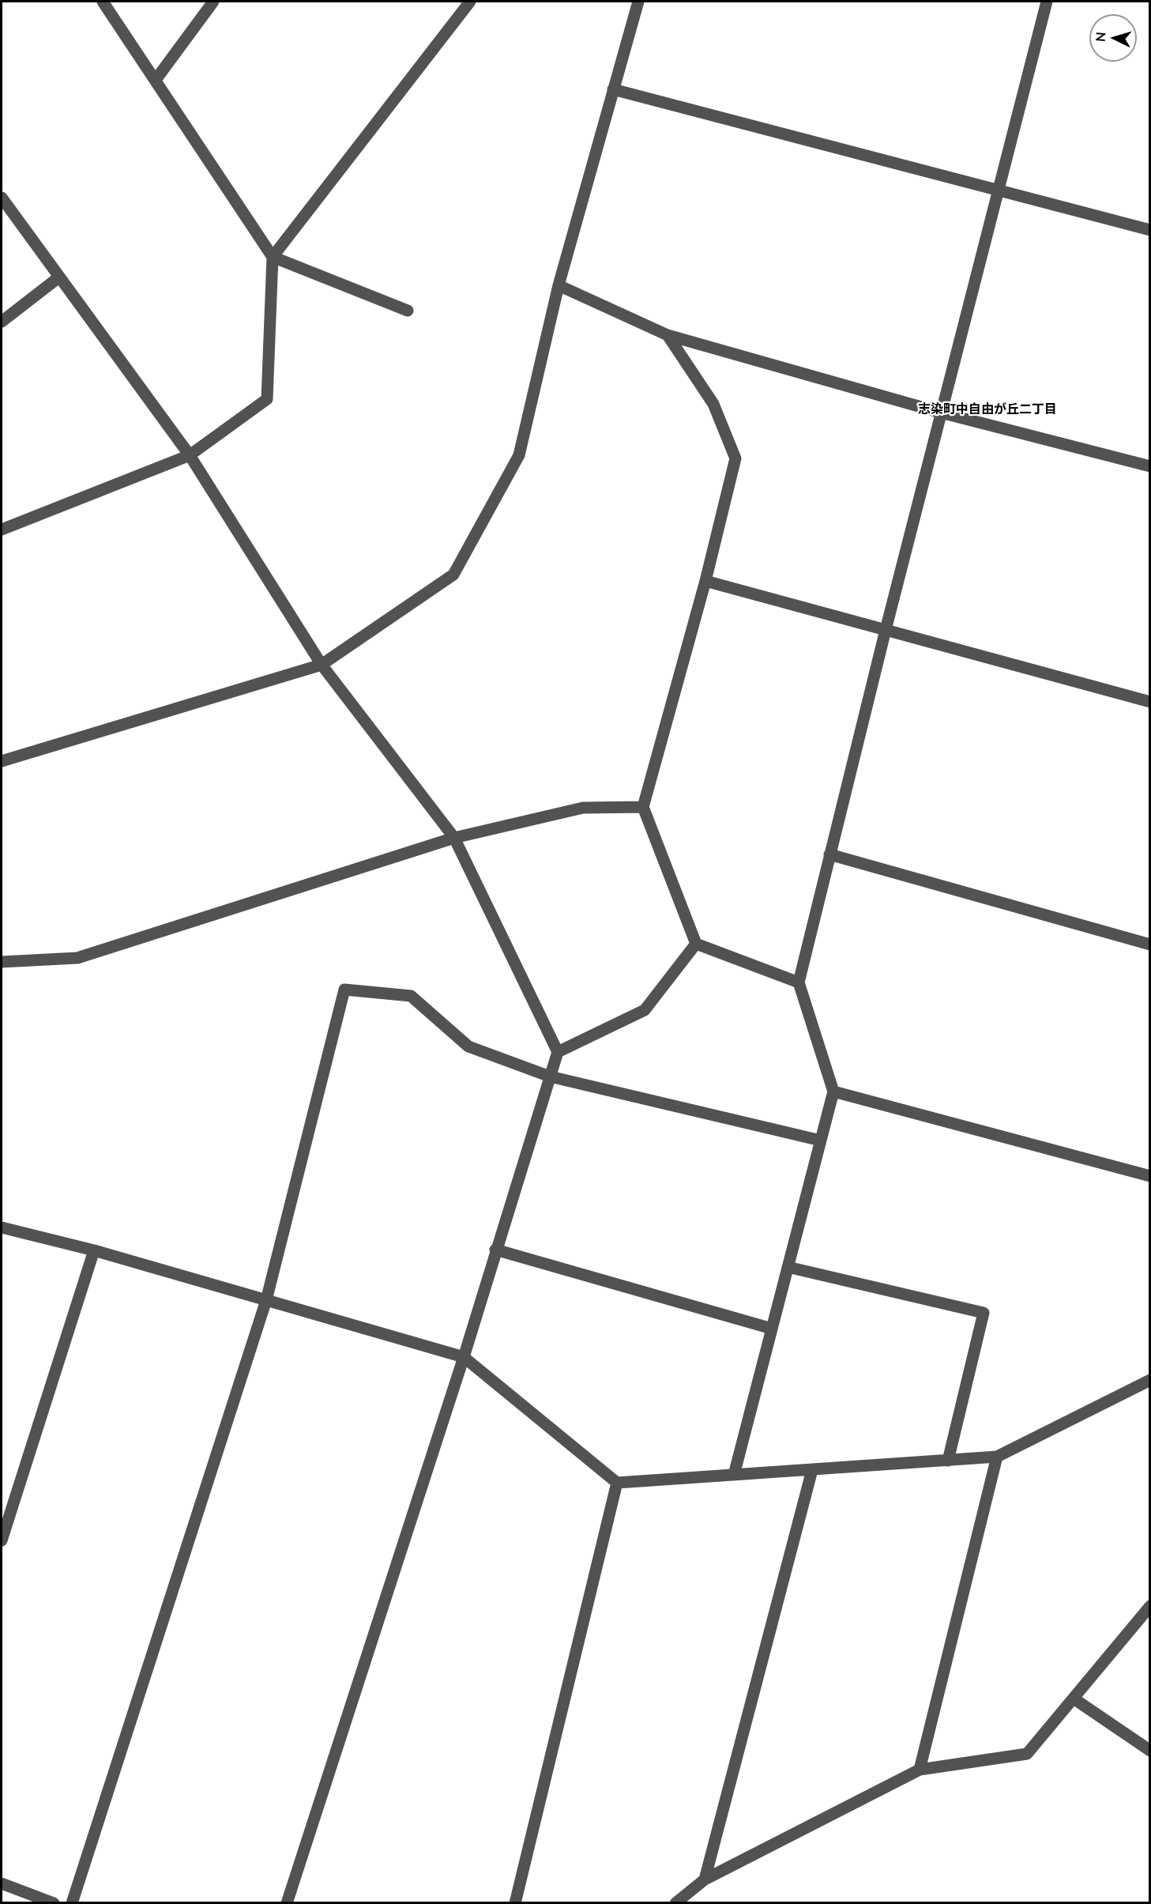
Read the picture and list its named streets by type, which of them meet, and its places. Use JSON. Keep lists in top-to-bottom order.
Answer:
{
  "districts": ["志染町中自由が丘二丁目"],
  "north": "left"
}
